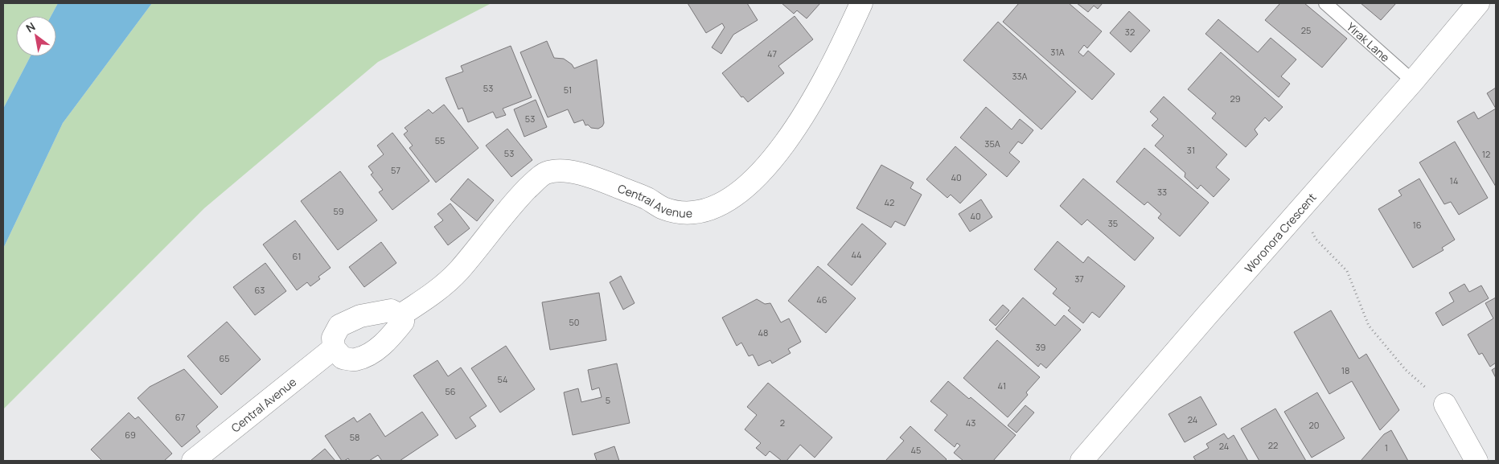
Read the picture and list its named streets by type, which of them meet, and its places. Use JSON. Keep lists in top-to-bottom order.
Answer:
{
  "streets": {
    "street": ["Central Avenue", "Woronora Crescent"],
    "lane": ["Yirak Lane"]
  },
  "crossings": [
    ["Yirak Lane", "Woronora Crescent"]
  ],
  "house_numbers": [
    "25",
    "32",
    "31A",
    "47",
    "33A",
    "53",
    "51",
    "29",
    "53",
    "55",
    "35A",
    "31",
    "53",
    "12",
    "57",
    "40",
    "14",
    "33",
    "42",
    "59",
    "40",
    "35",
    "16",
    "44",
    "61",
    "37",
    "63",
    "46",
    "50",
    "48",
    "39",
    "65",
    "18",
    "54",
    "41",
    "56",
    "5",
    "67",
    "24",
    "2",
    "43",
    "20",
    "69",
    "58",
    "22",
    "24",
    "1",
    "45"
  ],
  "north": "top left"
}
